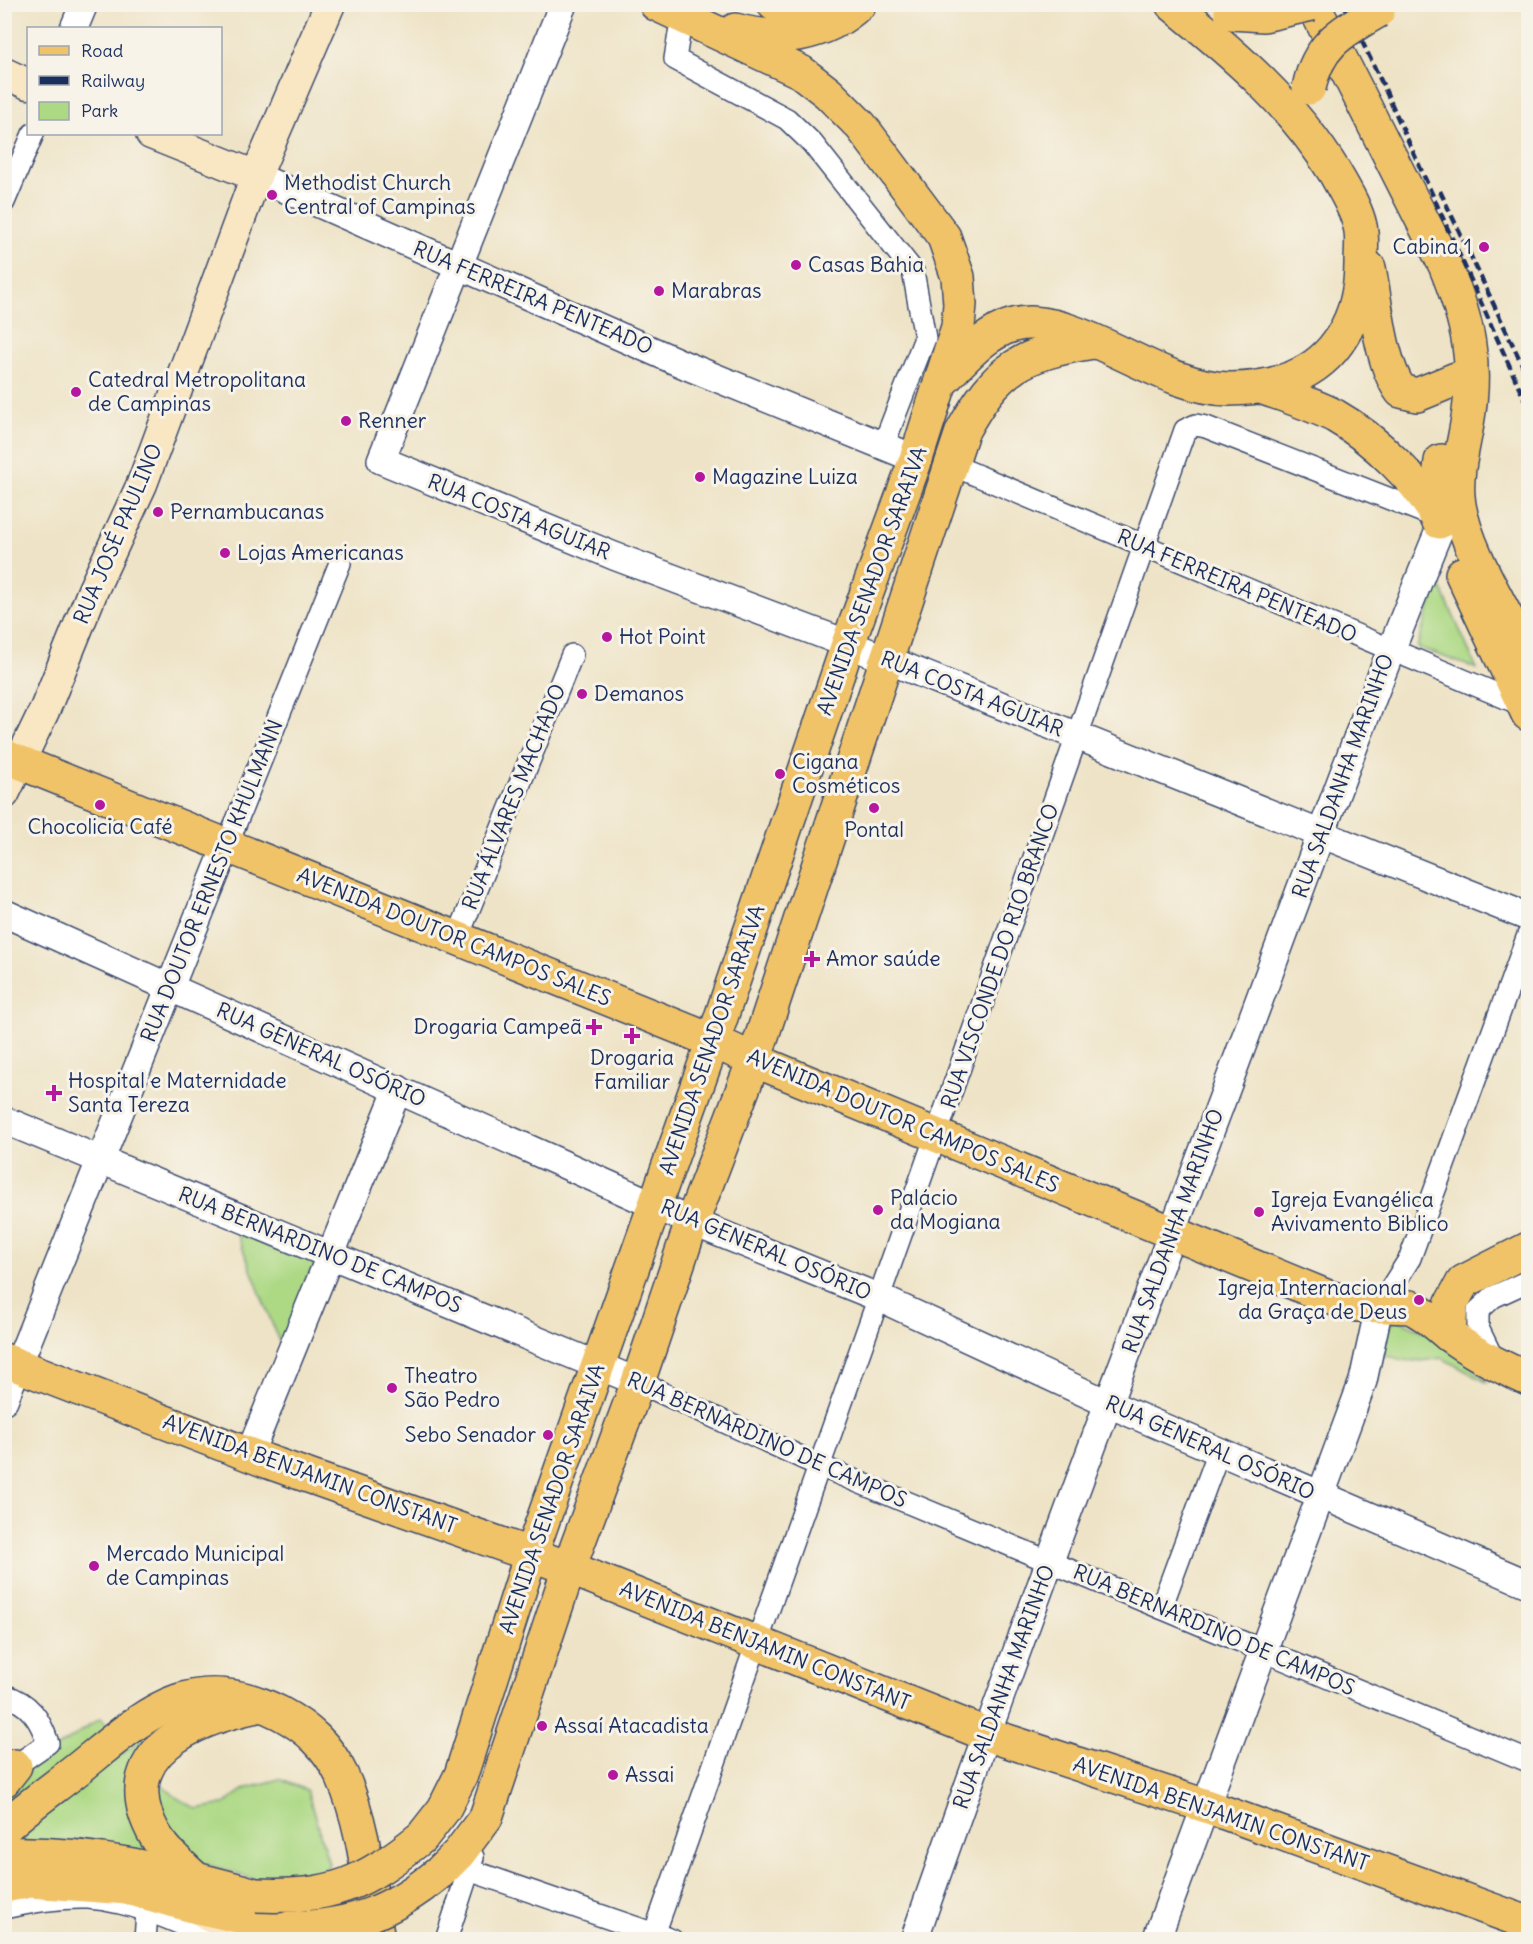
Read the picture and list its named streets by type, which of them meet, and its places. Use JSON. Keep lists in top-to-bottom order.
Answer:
{
  "streets": {
    "main road": [
      "RUA FERREIRA PENTEADO",
      "RUA JOSÉ PAULINO",
      "AVENIDA SENADOR SARAIVA",
      "AVENIDA DOUTOR CAMPOS SALES",
      "AVENIDA BENJAMIN CONSTANT"
    ],
    "street": [
      "RUA COSTA AGUIAR",
      "RUA SALDANHA MARINHO",
      "RUA ÁLVARES MACHADO",
      "RUA DOUTOR ERNESTO KHULMANN",
      "RUA VISCONDE DO RIO BRANCO",
      "RUA GENERAL OSÓRIO",
      "RUA BERNARDINO DE CAMPOS"
    ]
  },
  "crossings": [
    ["RUA FERREIRA PENTEADO", "RUA COSTA AGUIAR"],
    ["RUA FERREIRA PENTEADO", "RUA JOSÉ PAULINO"],
    ["RUA FERREIRA PENTEADO", "AVENIDA SENADOR SARAIVA"],
    ["RUA FERREIRA PENTEADO", "RUA SALDANHA MARINHO"],
    ["RUA FERREIRA PENTEADO", "RUA VISCONDE DO RIO BRANCO"],
    ["RUA COSTA AGUIAR", "AVENIDA SENADOR SARAIVA"],
    ["RUA COSTA AGUIAR", "RUA SALDANHA MARINHO"],
    ["RUA COSTA AGUIAR", "RUA VISCONDE DO RIO BRANCO"],
    ["RUA JOSÉ PAULINO", "AVENIDA DOUTOR CAMPOS SALES"],
    ["AVENIDA SENADOR SARAIVA", "AVENIDA DOUTOR CAMPOS SALES"],
    ["AVENIDA SENADOR SARAIVA", "RUA GENERAL OSÓRIO"],
    ["AVENIDA SENADOR SARAIVA", "RUA BERNARDINO DE CAMPOS"],
    ["AVENIDA SENADOR SARAIVA", "AVENIDA BENJAMIN CONSTANT"],
    ["RUA SALDANHA MARINHO", "AVENIDA DOUTOR CAMPOS SALES"],
    ["RUA SALDANHA MARINHO", "RUA VISCONDE DO RIO BRANCO"],
    ["RUA SALDANHA MARINHO", "RUA GENERAL OSÓRIO"],
    ["RUA SALDANHA MARINHO", "RUA BERNARDINO DE CAMPOS"],
    ["RUA SALDANHA MARINHO", "AVENIDA BENJAMIN CONSTANT"],
    ["RUA ÁLVARES MACHADO", "AVENIDA DOUTOR CAMPOS SALES"],
    ["RUA DOUTOR ERNESTO KHULMANN", "AVENIDA DOUTOR CAMPOS SALES"],
    ["RUA DOUTOR ERNESTO KHULMANN", "RUA GENERAL OSÓRIO"],
    ["RUA DOUTOR ERNESTO KHULMANN", "RUA BERNARDINO DE CAMPOS"],
    ["RUA DOUTOR ERNESTO KHULMANN", "AVENIDA BENJAMIN CONSTANT"],
    ["AVENIDA DOUTOR CAMPOS SALES", "RUA VISCONDE DO RIO BRANCO"],
    ["RUA VISCONDE DO RIO BRANCO", "RUA GENERAL OSÓRIO"],
    ["RUA VISCONDE DO RIO BRANCO", "RUA BERNARDINO DE CAMPOS"],
    ["RUA VISCONDE DO RIO BRANCO", "AVENIDA BENJAMIN CONSTANT"]
  ],
  "places": {
    "other": [
      "Methodist Church Central of Campinas",
      "Cabina 1",
      "Casas Bahia",
      "Marabras",
      "Catedral Metropolitana de Campinas",
      "Renner",
      "Magazine Luiza",
      "Pernambucanas",
      "Lojas Americanas",
      "Hot Point",
      "Demanos",
      "Cigana Cosméticos",
      "Chocolicia Café",
      "Pontal",
      "Palácio da Mogiana",
      "Igreja Evangélica Avivamento Biblico",
      "Igreja Internacional da Graça de Deus",
      "Theatro São Pedro",
      "Sebo Senador",
      "Mercado Municipal de Campinas",
      "Assaí Atacadista",
      "Assai"
    ],
    "health": [
      "Amor saúde",
      "Drogaria Campeã",
      "Drogaria Familiar",
      "Hospital e Maternidade Santa Tereza"
    ]
  },
  "legend": ["Road", "Railway", "Park"]
}
